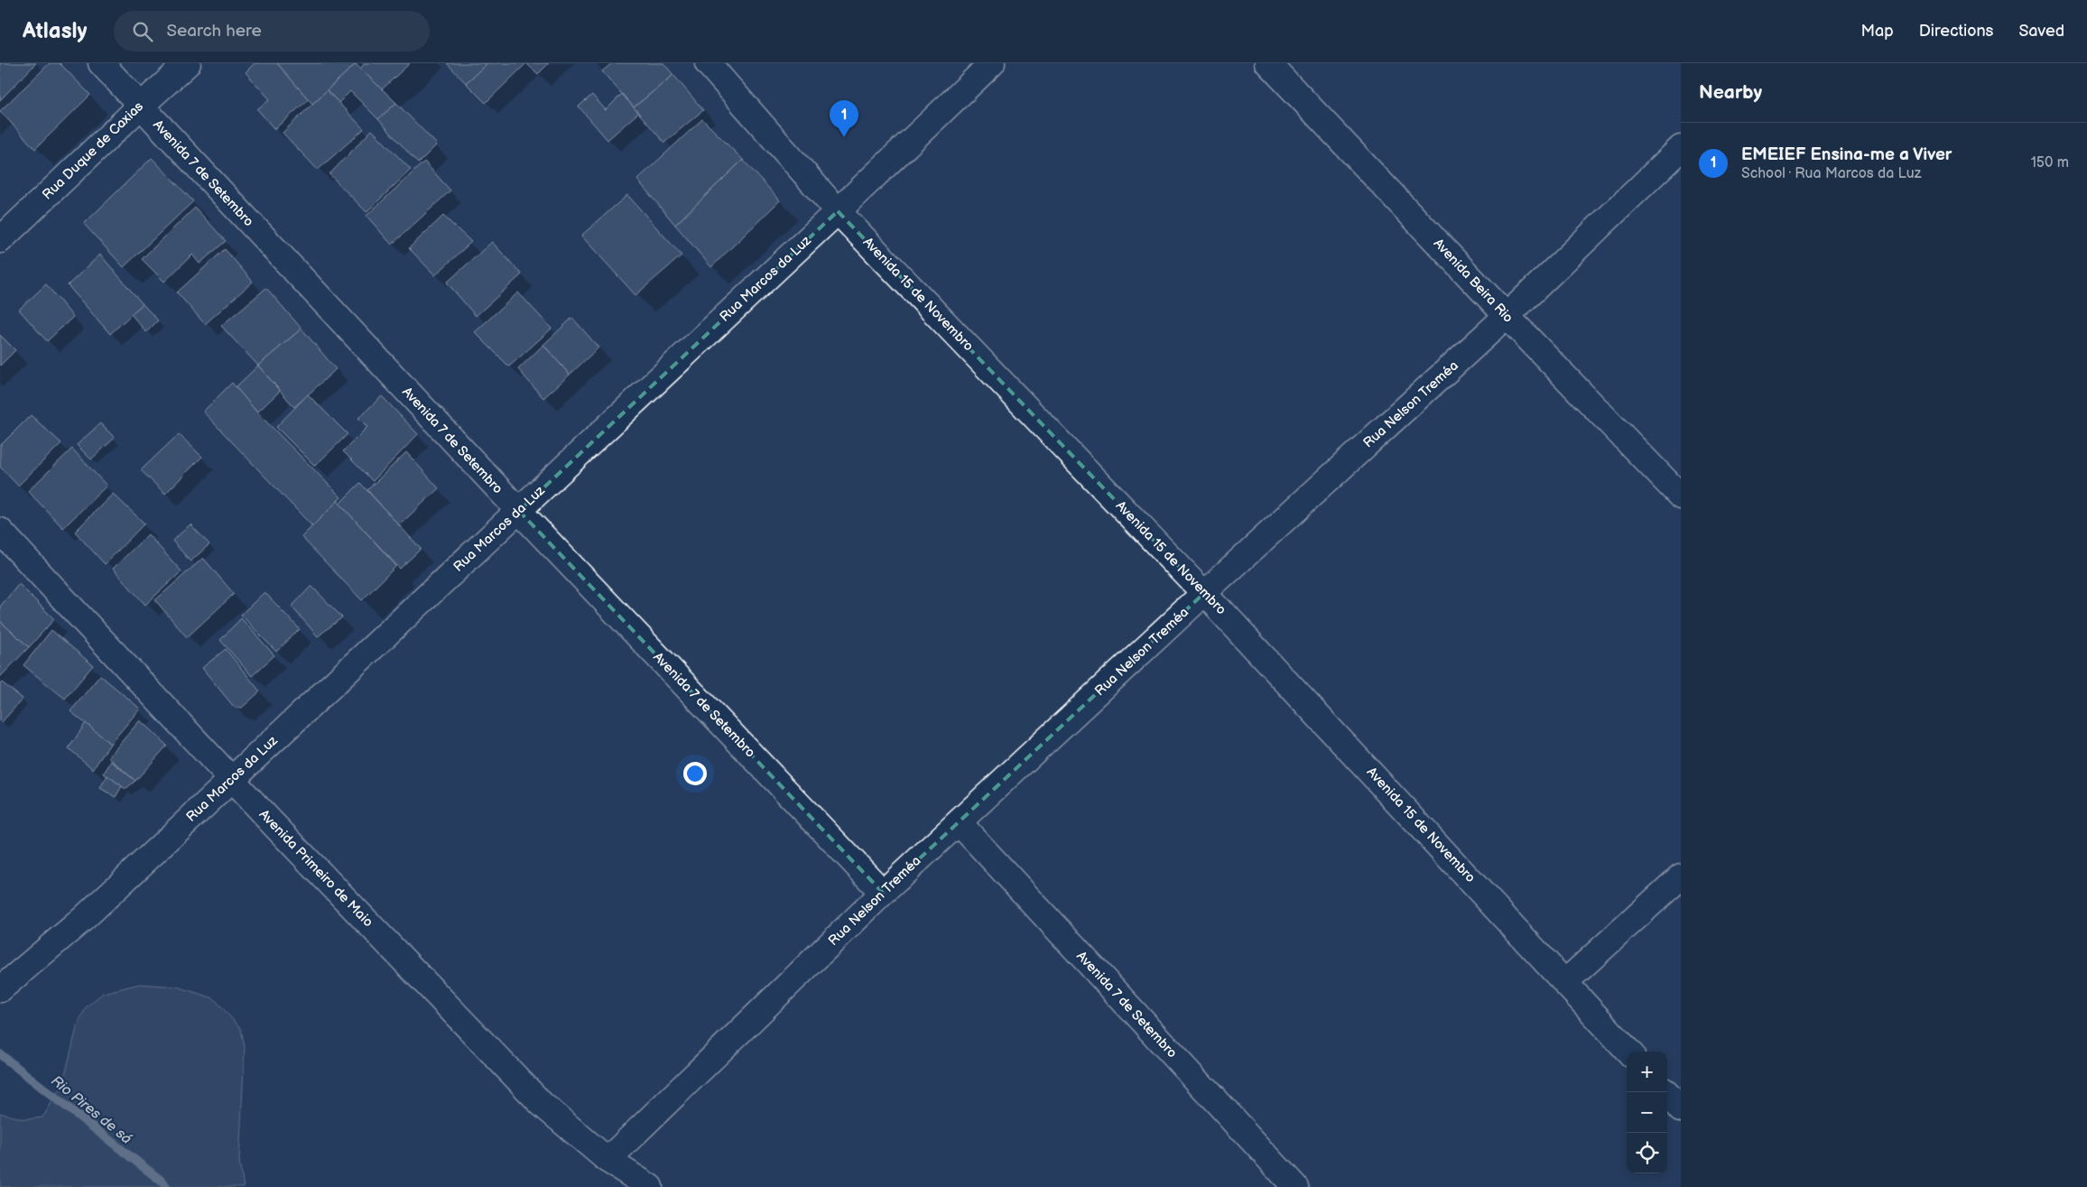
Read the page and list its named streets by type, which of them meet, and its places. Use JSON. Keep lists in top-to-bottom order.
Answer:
{
  "streets": {
    "street": [
      "Rua Duque de Caxias",
      "Avenida 7 de Setembro",
      "Rua Marcos da Luz",
      "Avenida Beira Rio",
      "Avenida 15 de Novembro",
      "Rua Nelson Treméa",
      "Avenida Primeiro de Maio"
    ]
  },
  "crossings": [
    ["Rua Duque de Caxias", "Avenida 7 de Setembro"],
    ["Avenida 7 de Setembro", "Rua Marcos da Luz"],
    ["Avenida 7 de Setembro", "Rua Nelson Treméa"],
    ["Rua Marcos da Luz", "Avenida 15 de Novembro"],
    ["Rua Marcos da Luz", "Avenida Primeiro de Maio"],
    ["Avenida Beira Rio", "Rua Nelson Treméa"],
    ["Avenida 15 de Novembro", "Rua Nelson Treméa"],
    ["Rua Nelson Treméa", "Avenida Primeiro de Maio"]
  ],
  "water": ["Rio Pires de sá"],
  "page": {
    "header": "Atlasly",
    "search": "Search here",
    "nav": ["Map", "Directions", "Saved"],
    "heading": "Nearby",
    "pins": "1",
    "list": [
      {
        "mark": "1",
        "name": "EMEIEF Ensina-me a Viver",
        "note": "School · Rua Marcos da Luz",
        "value": "150 m"
      }
    ],
    "map_buttons": ["+", "−"]
  }
}
